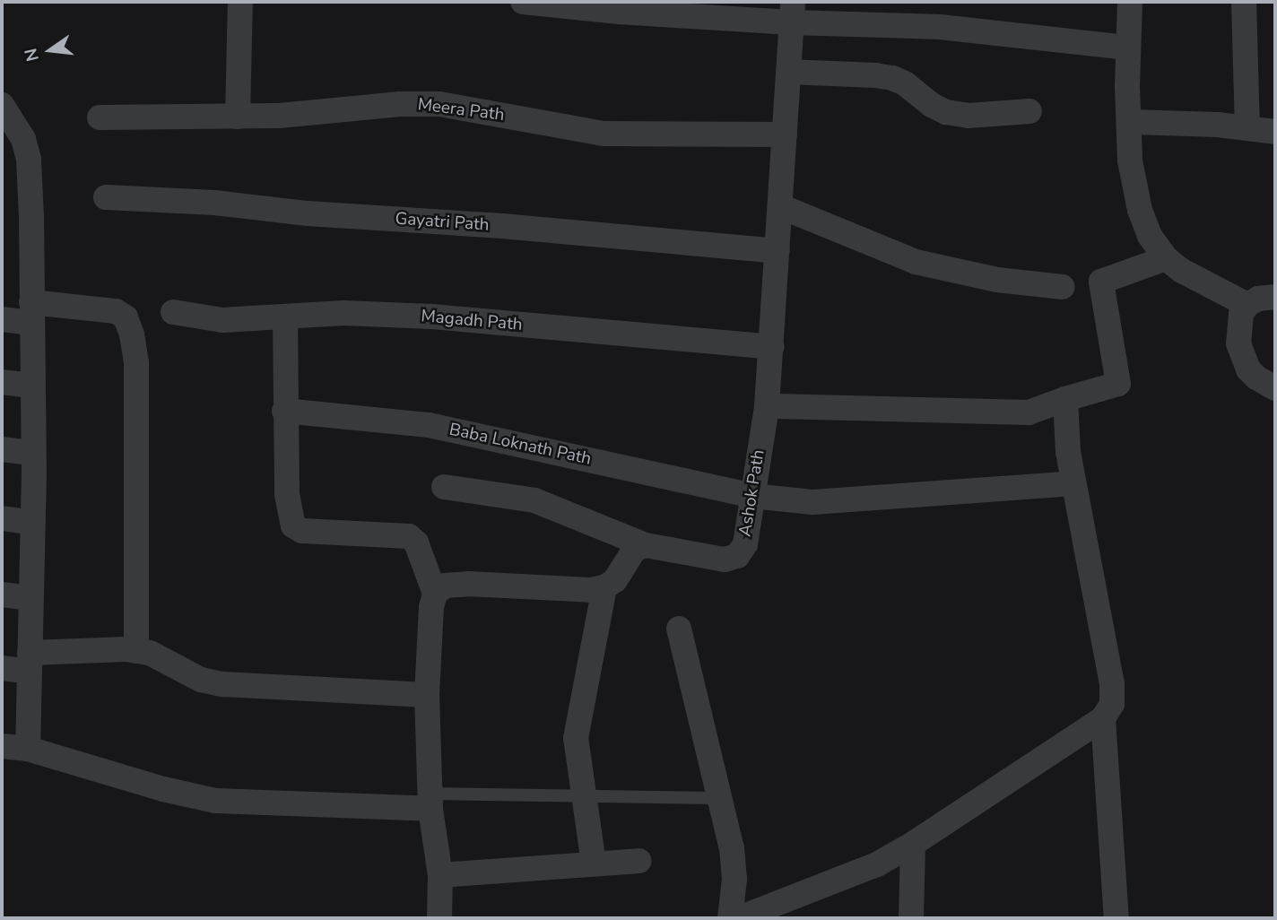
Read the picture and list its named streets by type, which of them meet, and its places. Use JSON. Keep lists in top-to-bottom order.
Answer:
{
  "streets": {
    "street": [
      "Meera Path",
      "Gayatri Path",
      "Magadh Path",
      "Baba Loknath Path",
      "Ashok Path"
    ]
  },
  "crossings": [
    ["Meera Path", "Ashok Path"],
    ["Gayatri Path", "Ashok Path"],
    ["Magadh Path", "Ashok Path"],
    ["Baba Loknath Path", "Ashok Path"]
  ],
  "north": "left"
}
